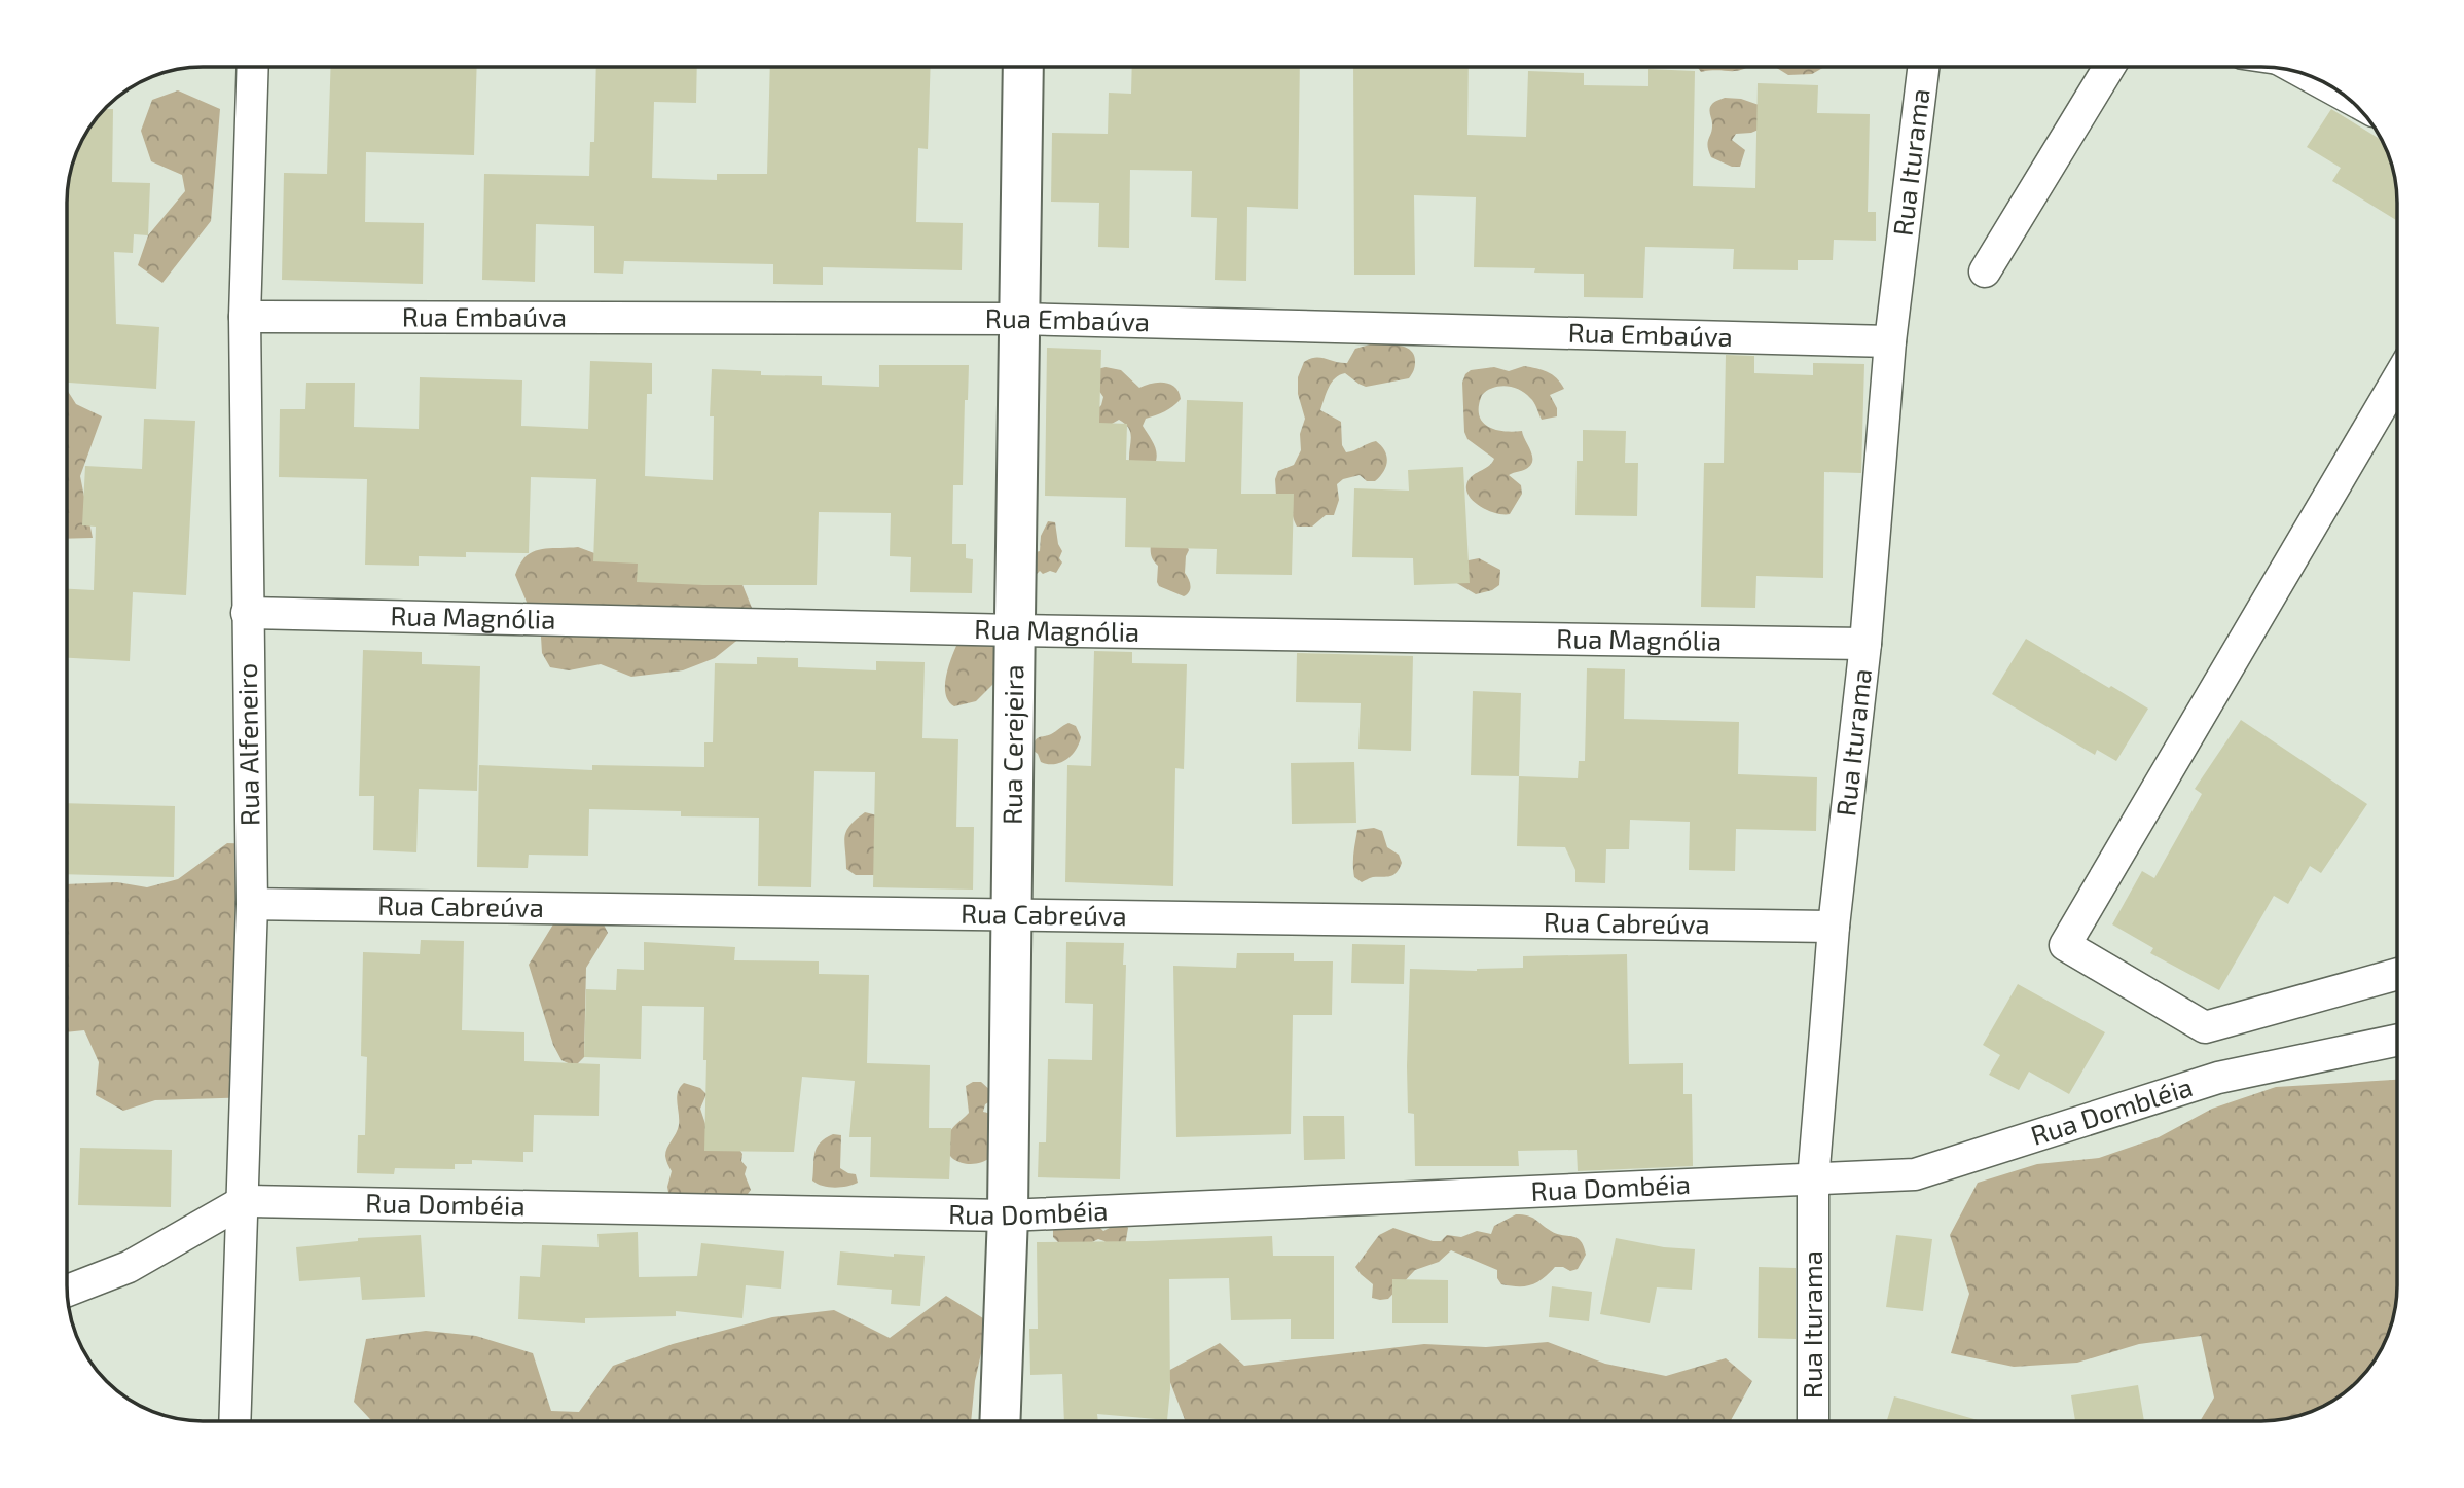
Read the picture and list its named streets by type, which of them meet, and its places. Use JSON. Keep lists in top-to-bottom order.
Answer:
{
  "streets": {
    "street": [
      "Rua Iturama",
      "Rua Embaúva",
      "Rua Magnólia",
      "Rua Alfeneiro",
      "Rua Cerejeira",
      "Rua Cabreúva",
      "Rua Dombléia",
      "Rua Dombéia"
    ]
  },
  "crossings": [
    ["Rua Iturama", "Rua Embaúva"],
    ["Rua Iturama", "Rua Magnólia"],
    ["Rua Iturama", "Rua Cabreúva"],
    ["Rua Iturama", "Rua Dombléia"],
    ["Rua Iturama", "Rua Dombéia"],
    ["Rua Embaúva", "Rua Alfeneiro"],
    ["Rua Embaúva", "Rua Cerejeira"],
    ["Rua Magnólia", "Rua Alfeneiro"],
    ["Rua Magnólia", "Rua Cerejeira"],
    ["Rua Alfeneiro", "Rua Cabreúva"],
    ["Rua Alfeneiro", "Rua Dombéia"],
    ["Rua Cerejeira", "Rua Cabreúva"],
    ["Rua Cerejeira", "Rua Dombéia"],
    ["Rua Dombléia", "Rua Dombéia"]
  ]
}
